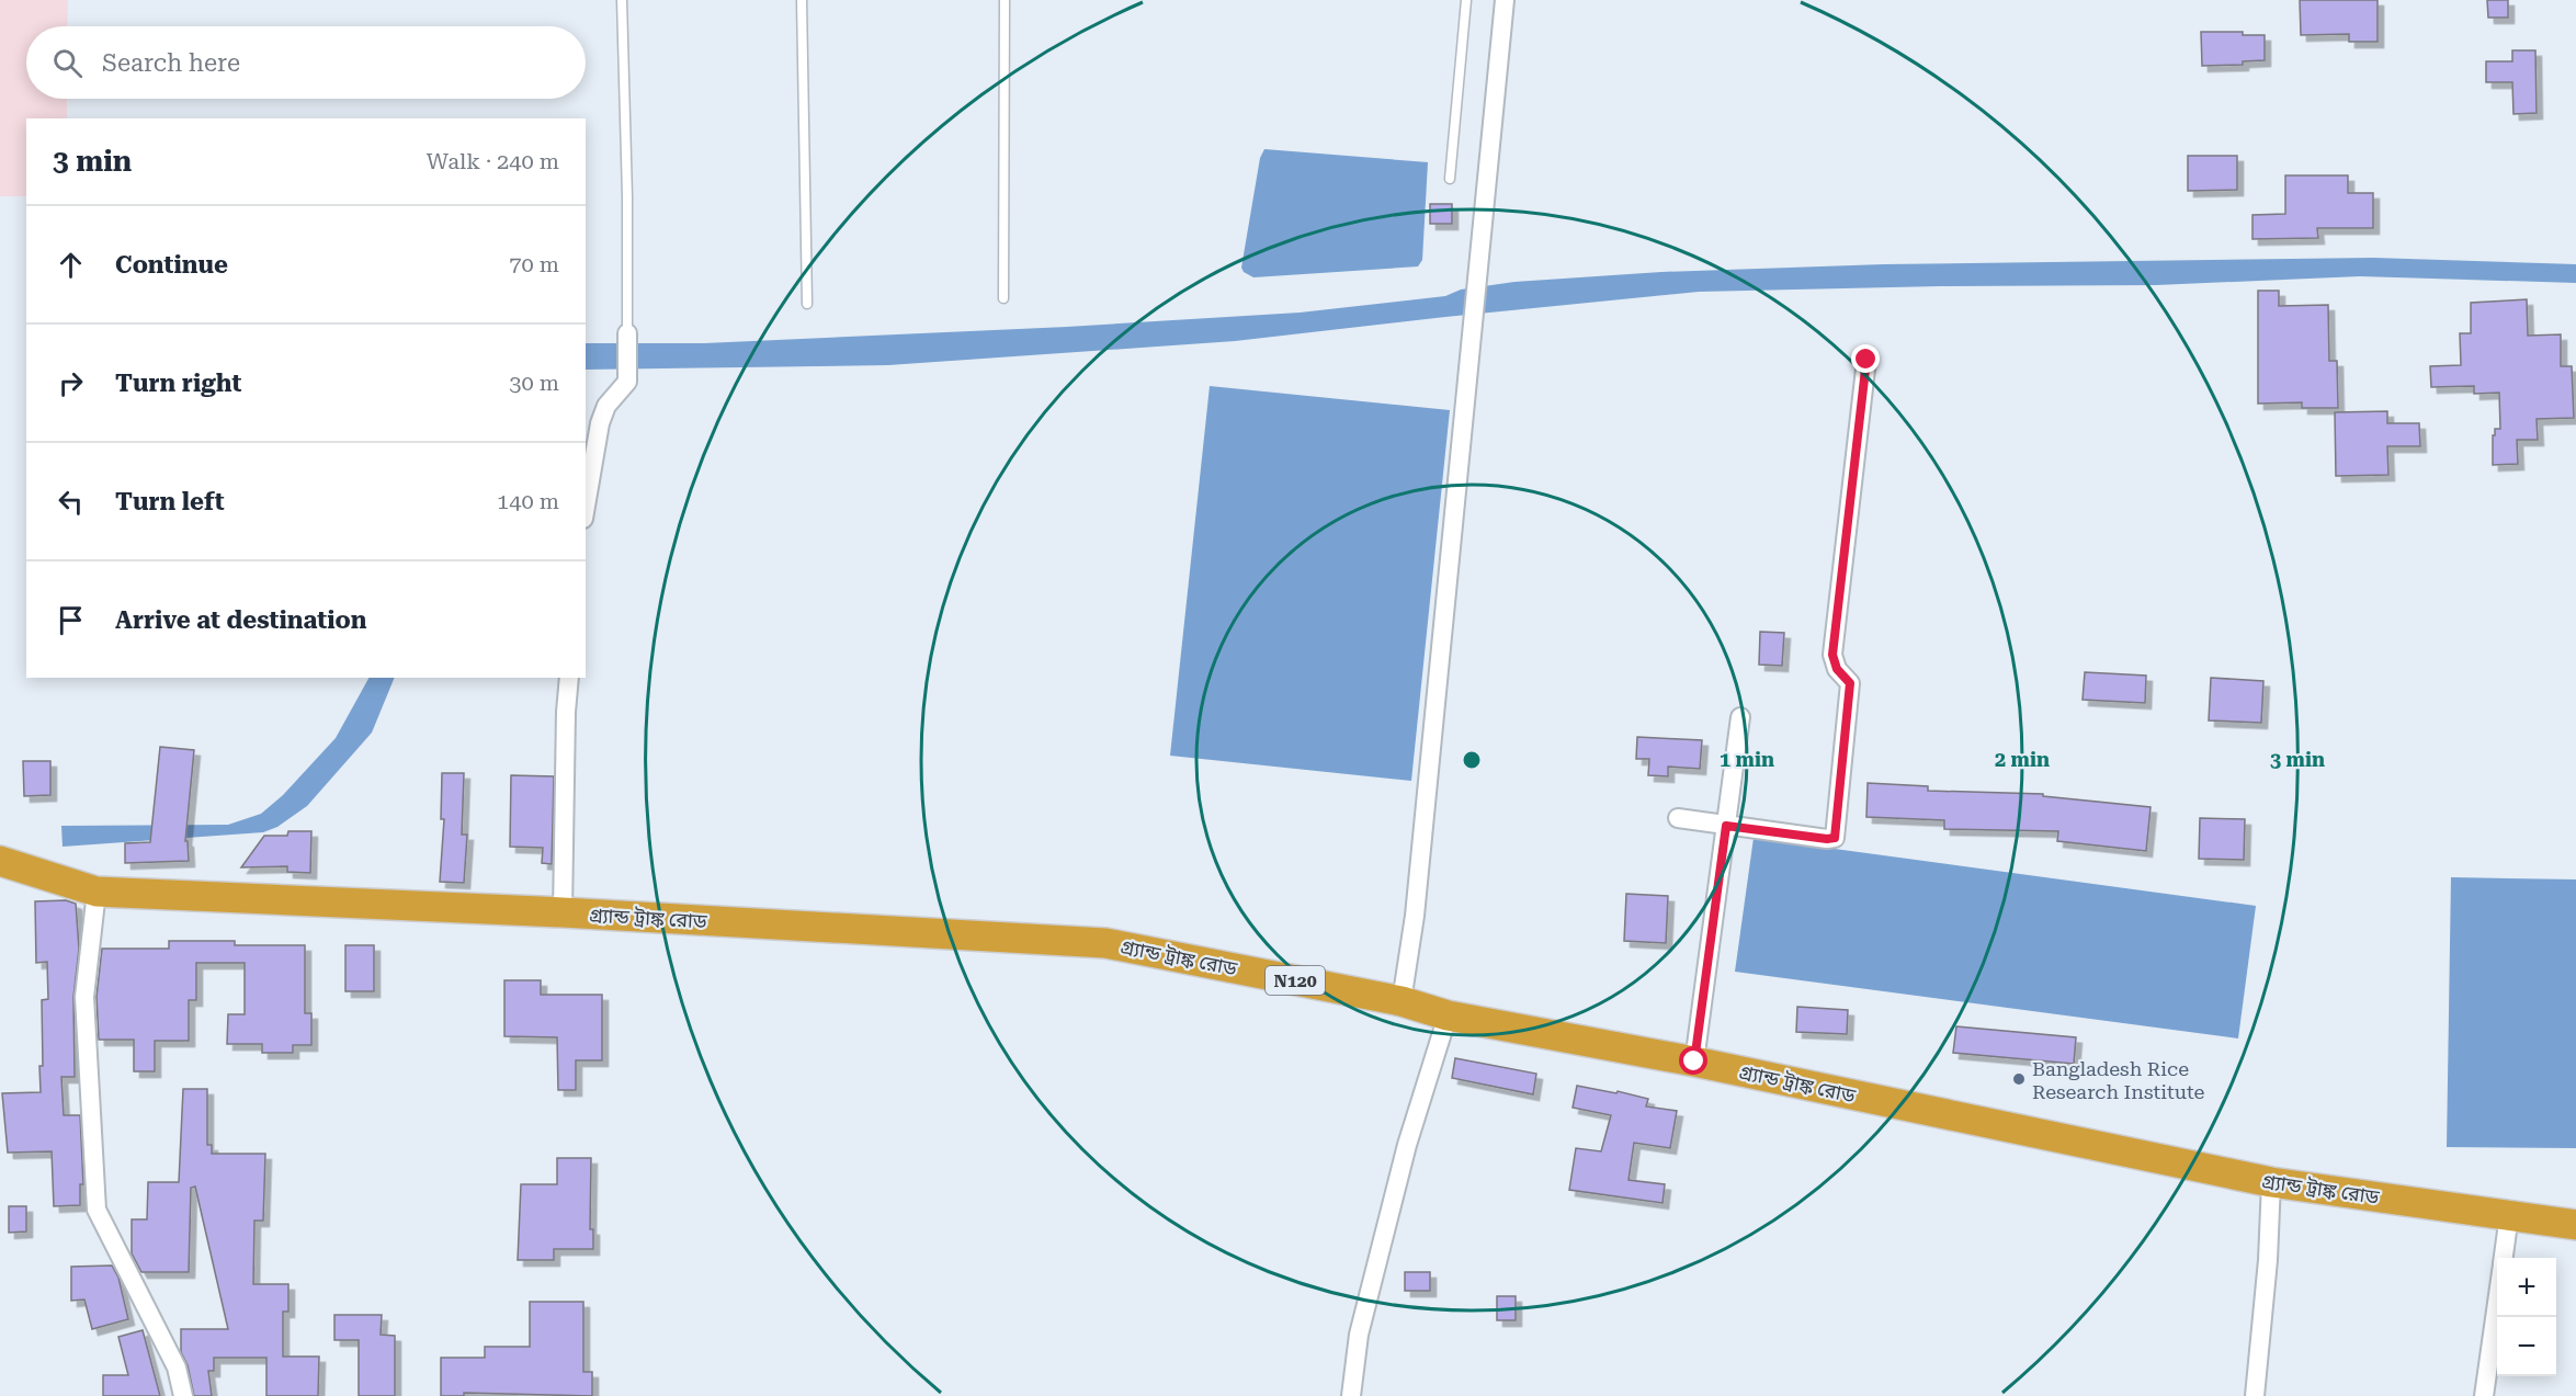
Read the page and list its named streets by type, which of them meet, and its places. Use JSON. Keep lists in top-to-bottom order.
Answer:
{
  "streets": {
    "highway": ["গ্র্যান্ড ট্রাঙ্ক রোড", "N120"]
  },
  "places": ["Bangladesh Rice Research Institute"],
  "page": {
    "search": "Search here",
    "heading": ["3 min", "Walk · 240 m"],
    "list": [
      ["Continue", "70 m"],
      ["Turn right", "30 m"],
      ["Turn left", "140 m"],
      "Arrive at destination"
    ],
    "map_buttons": ["+", "−"]
  },
  "rings": ["1 min", "2 min", "3 min"]
}
